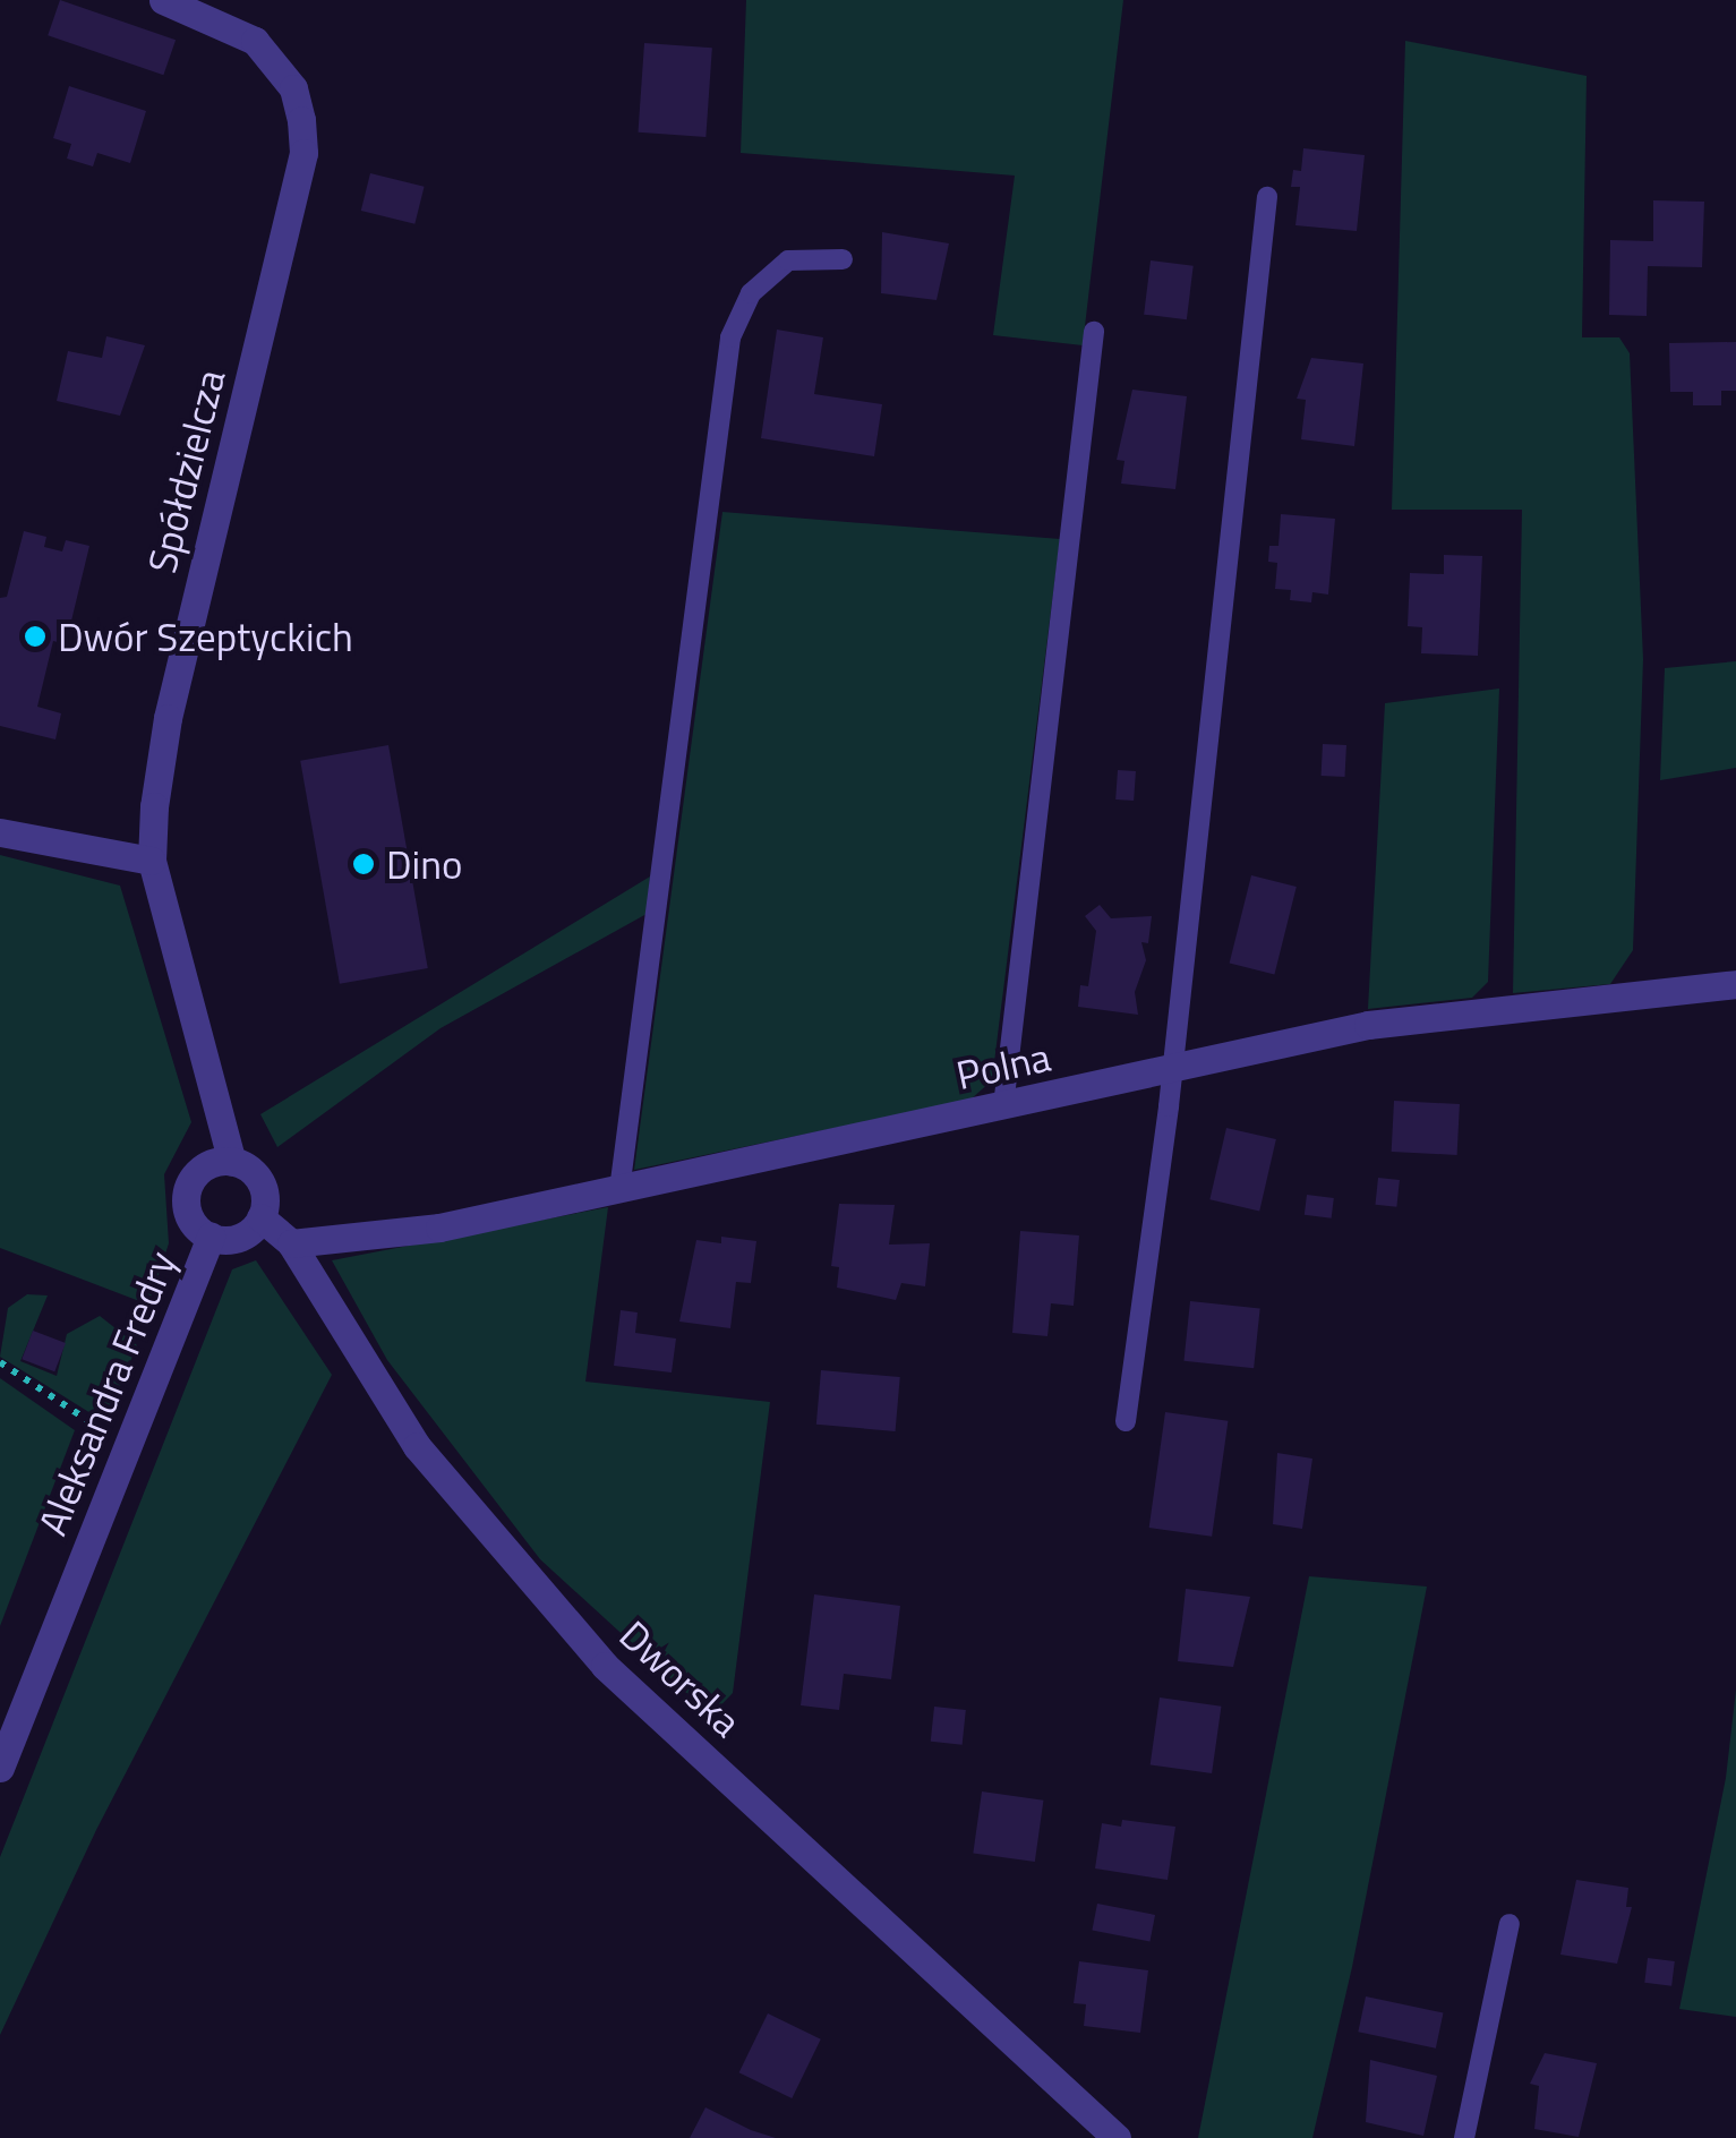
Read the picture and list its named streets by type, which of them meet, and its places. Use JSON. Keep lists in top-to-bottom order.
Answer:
{
  "streets": {
    "street": [
      "Spółdzielcza",
      "Polna",
      "Aleksandra Fredry",
      "Dworska"
    ]
  },
  "crossings": [
    ["Spółdzielcza", "Aleksandra Fredry"],
    ["Spółdzielcza", "Dworska"],
    ["Polna", "Dworska"],
    ["Aleksandra Fredry", "Dworska"]
  ],
  "places": ["Dwór Szeptyckich", "Dino"]
}
